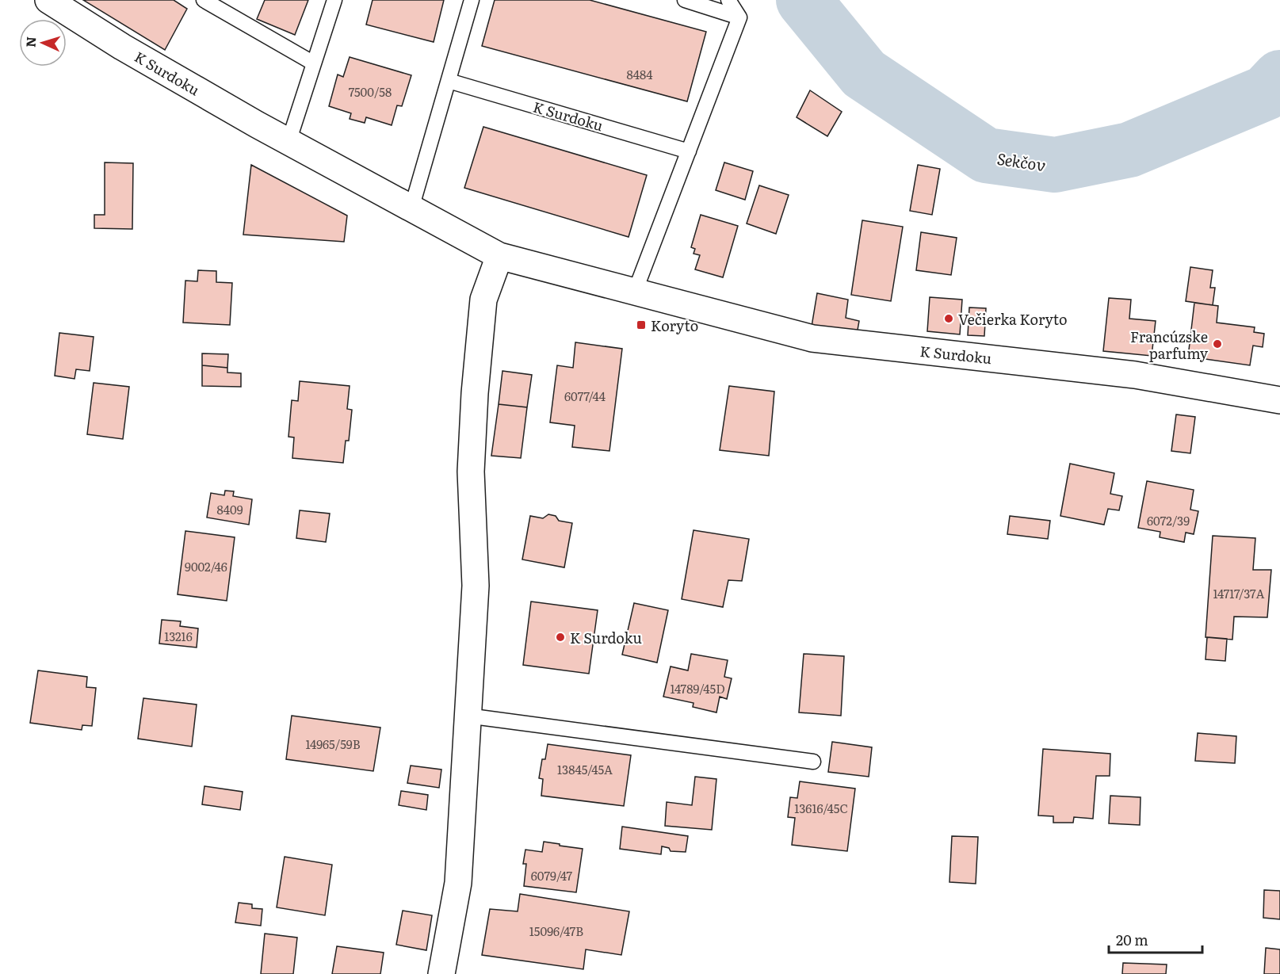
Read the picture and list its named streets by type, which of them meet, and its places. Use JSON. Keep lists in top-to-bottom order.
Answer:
{
  "streets": {
    "street": ["K Surdoku"]
  },
  "water": ["Sekčov"],
  "places": {
    "other": ["Večierka Koryto", "Francúzske parfumy", "K Surdoku"],
    "transit": ["Koryto"]
  },
  "house_numbers": [
    "8484",
    "7500/58",
    "6077/44",
    "8409",
    "6072/39",
    "9002/46",
    "14717/37A",
    "13216",
    "14789/45D",
    "14965/59B",
    "13845/45A",
    "13616/45C",
    "6079/47",
    "15096/47B"
  ],
  "scale_bar": "20 m",
  "north": "left"
}
